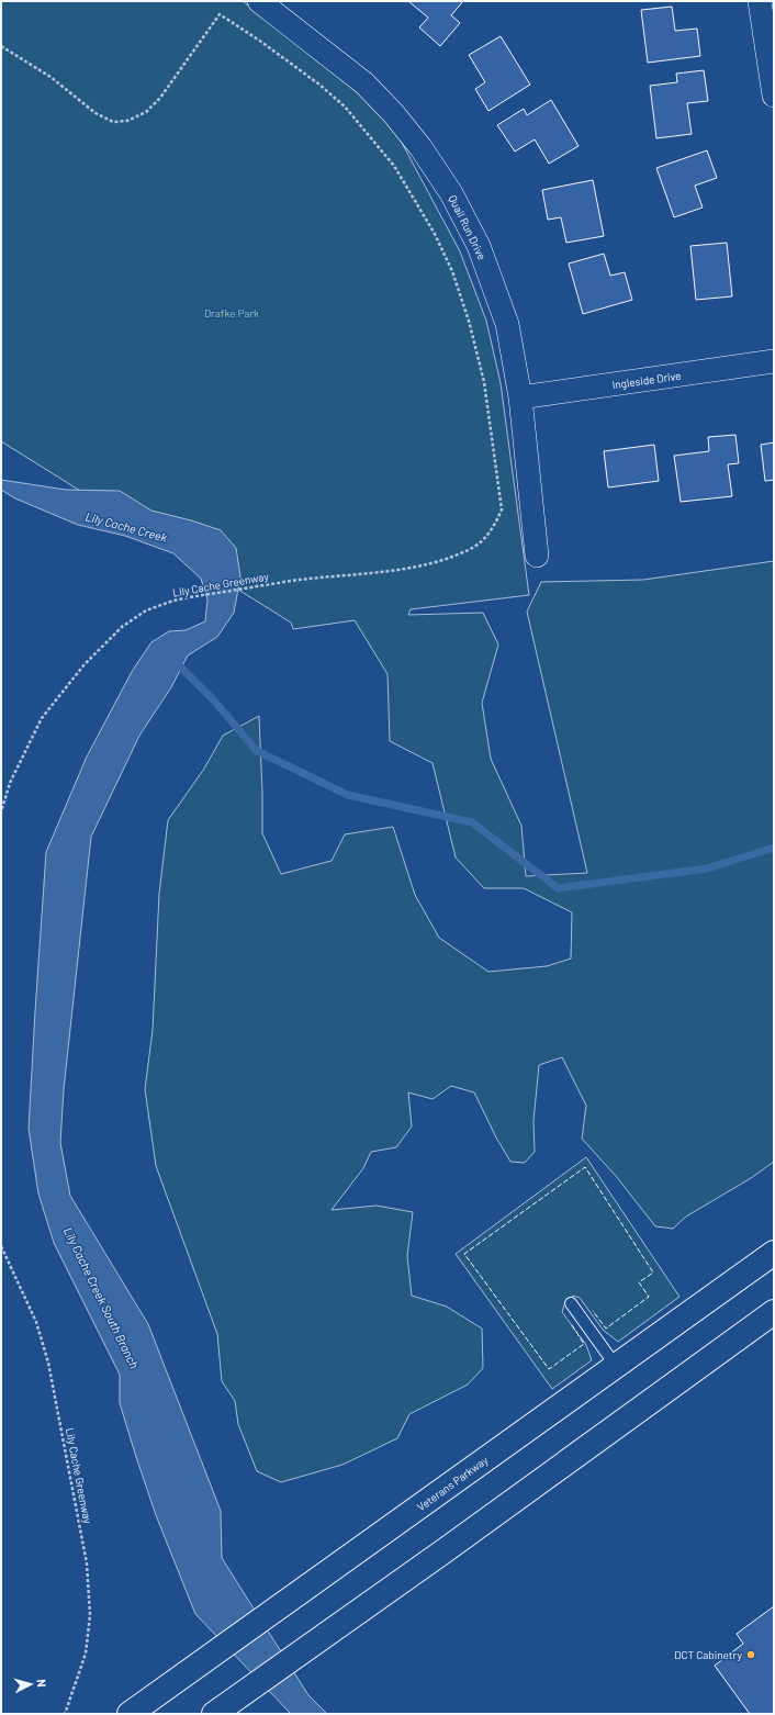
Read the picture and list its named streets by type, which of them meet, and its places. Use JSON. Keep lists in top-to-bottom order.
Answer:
{
  "streets": {
    "main road": ["Veterans Parkway"],
    "street": ["Quail Run Drive", "Ingleside Drive"],
    "path": ["Lily Cache Greenway"]
  },
  "crossings": [
    ["Quail Run Drive", "Ingleside Drive"]
  ],
  "water": ["Lily Cache Creek", "Lily Cache Creek South Branch"],
  "parks": ["Drafke Park"],
  "places": ["DCT Cabinetry"],
  "north": "right"
}
